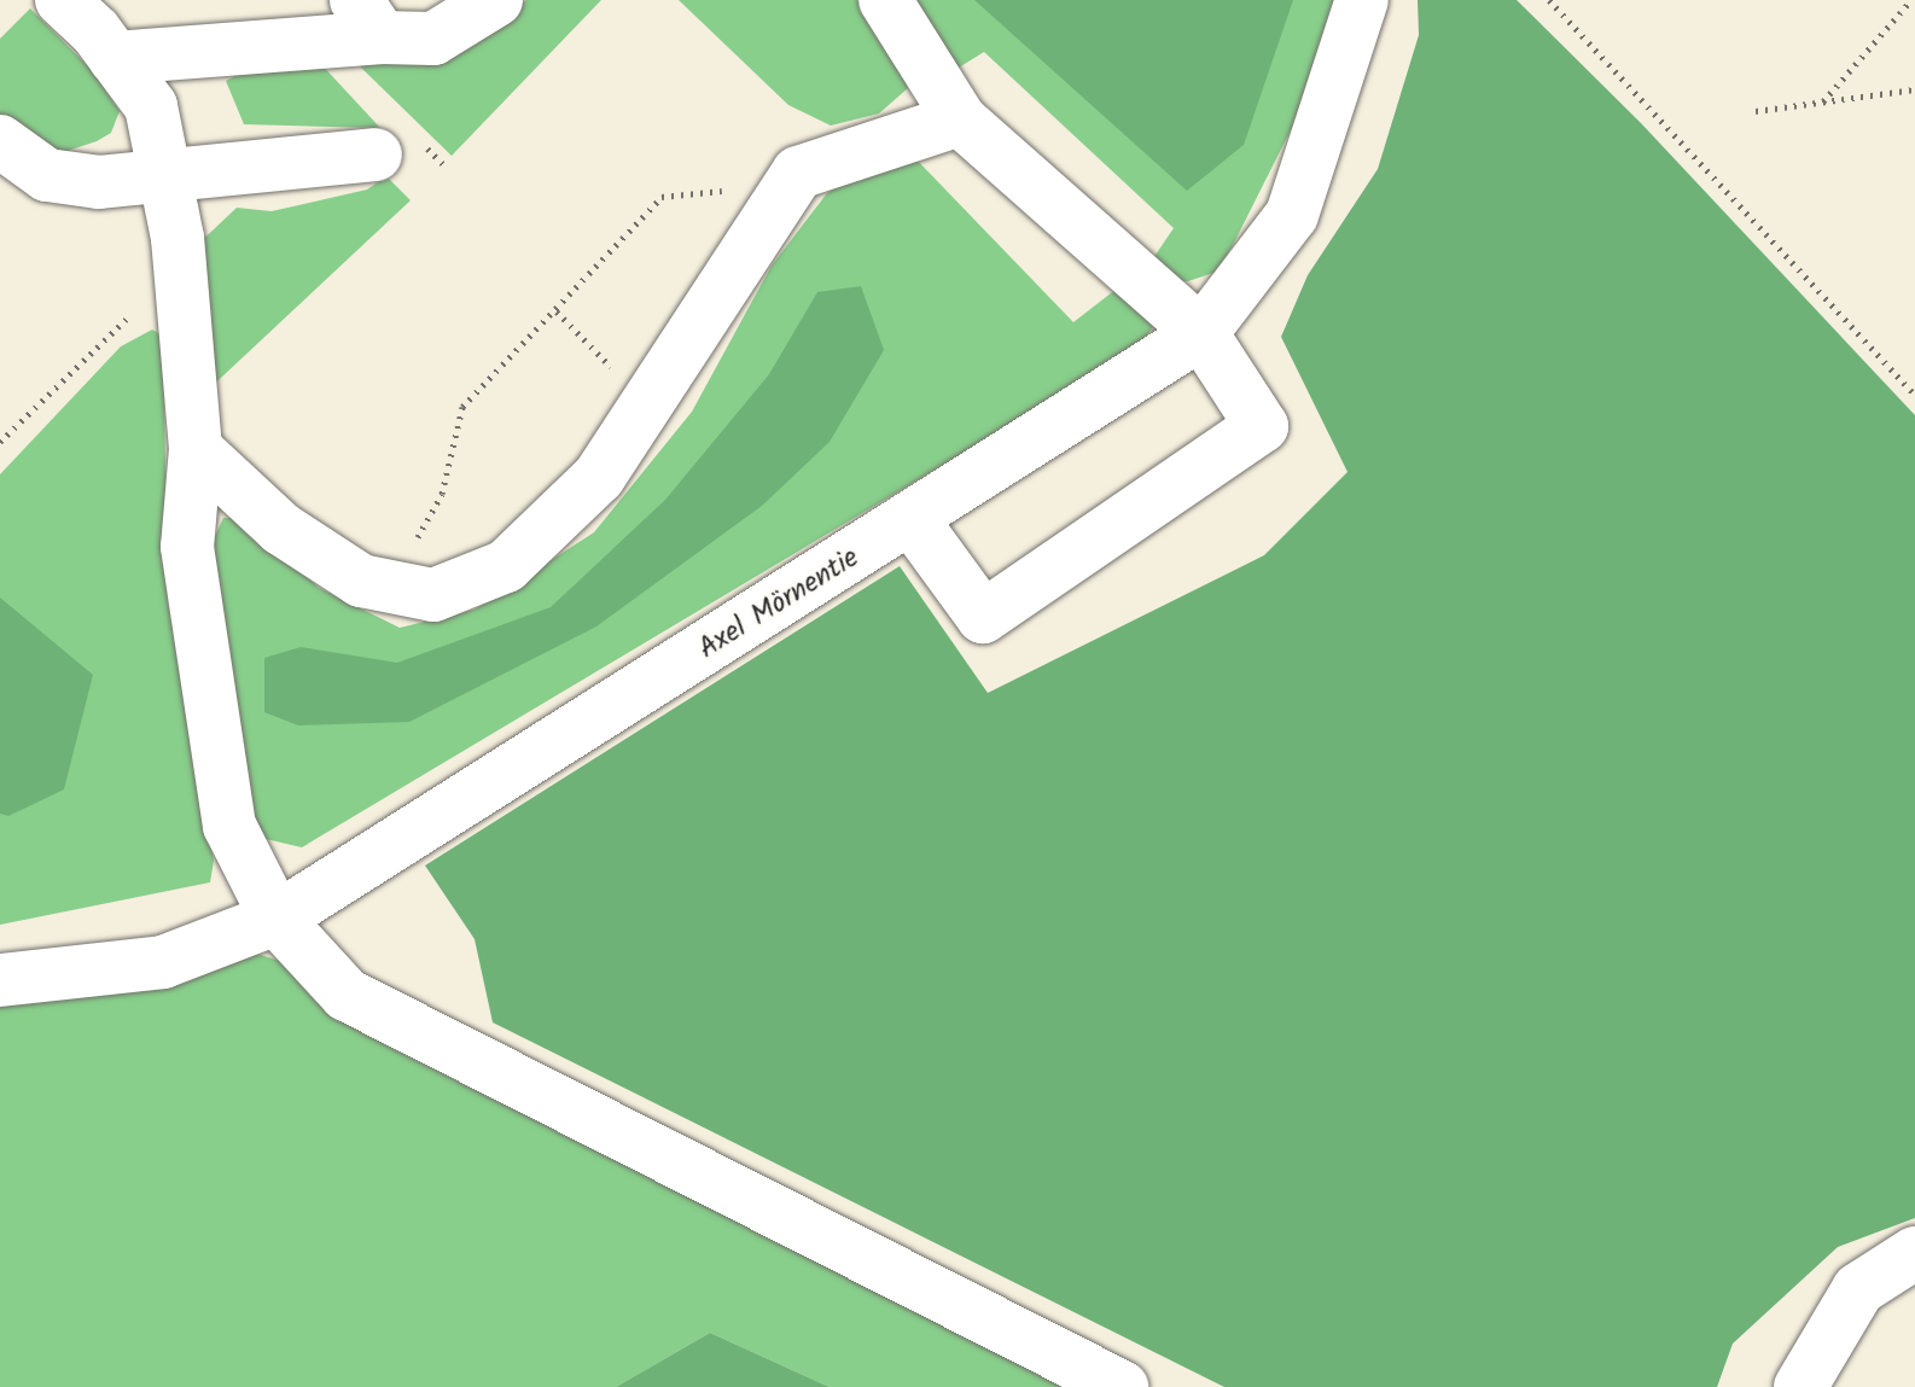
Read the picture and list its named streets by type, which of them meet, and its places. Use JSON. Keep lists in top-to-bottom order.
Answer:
{
  "streets": {
    "street": ["Axel Mörnentie"]
  }
}
